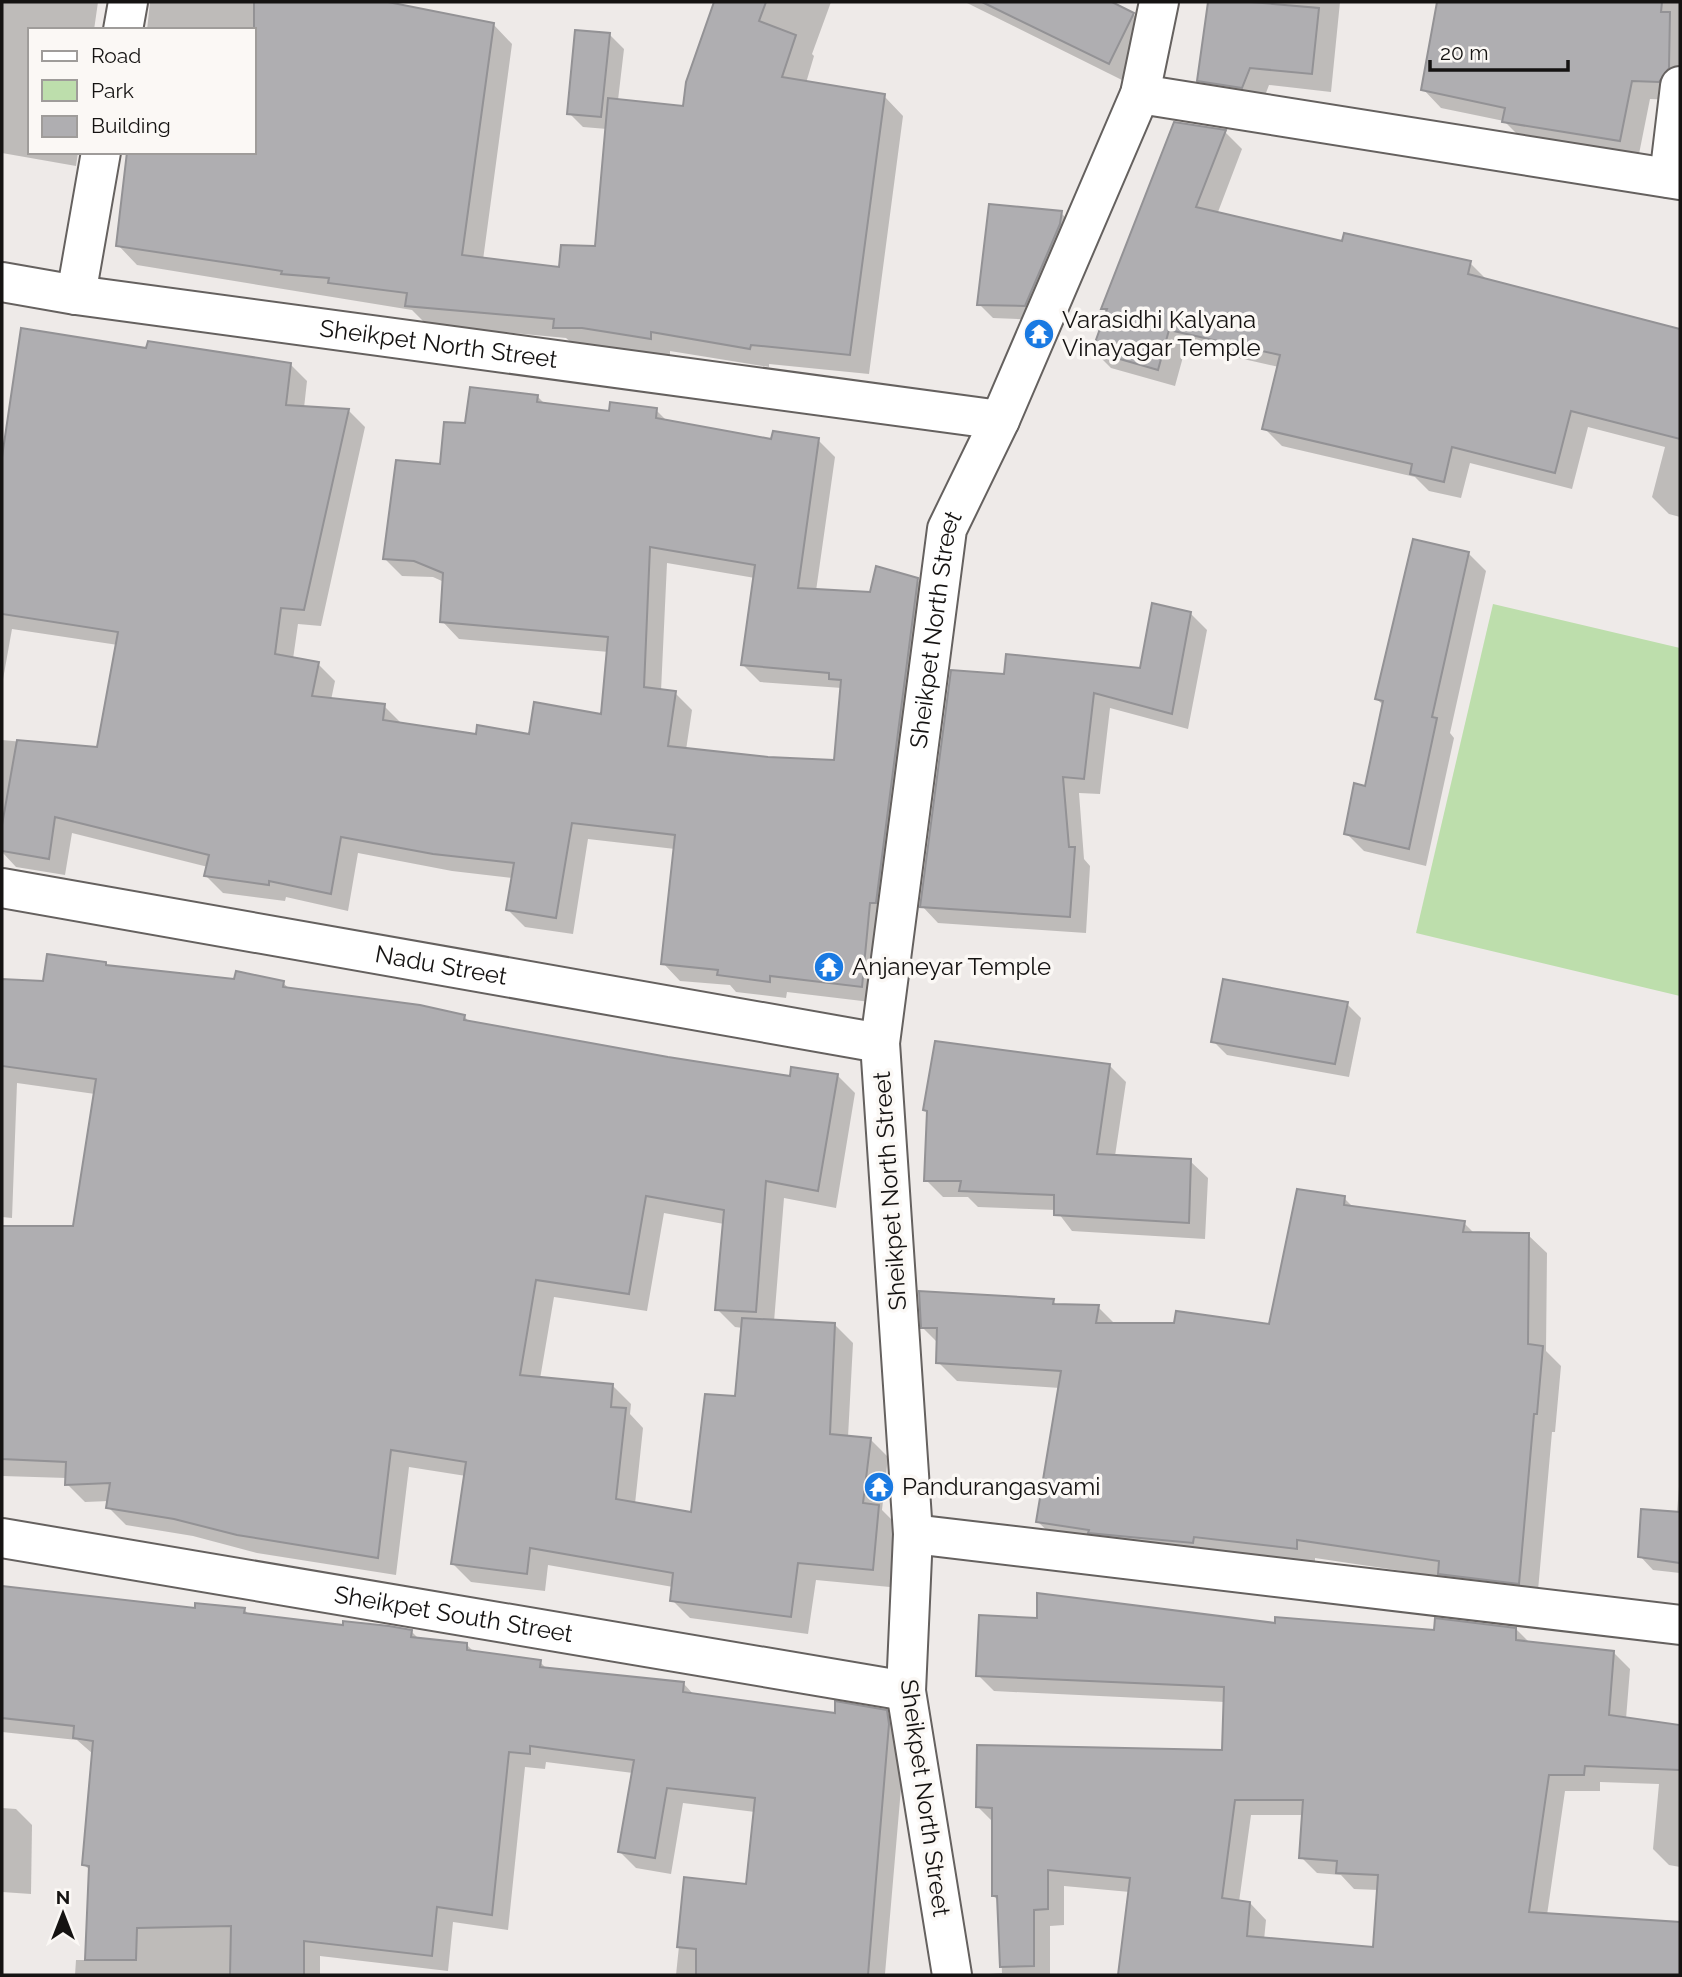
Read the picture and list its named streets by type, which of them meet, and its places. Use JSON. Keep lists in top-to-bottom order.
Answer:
{
  "streets": {
    "street": ["Sheikpet North Street", "Nadu Street", "Sheikpet South Street"]
  },
  "crossings": [
    ["Sheikpet North Street", "Nadu Street"],
    ["Sheikpet North Street", "Sheikpet South Street"]
  ],
  "places": {
    "temple": ["Varasidhi Kalyana Vinayagar Temple", "Anjaneyar Temple", "Pandurangasvami"]
  },
  "legend": ["Road", "Park", "Building"],
  "scale_bar": "20 m",
  "north": "top"
}
